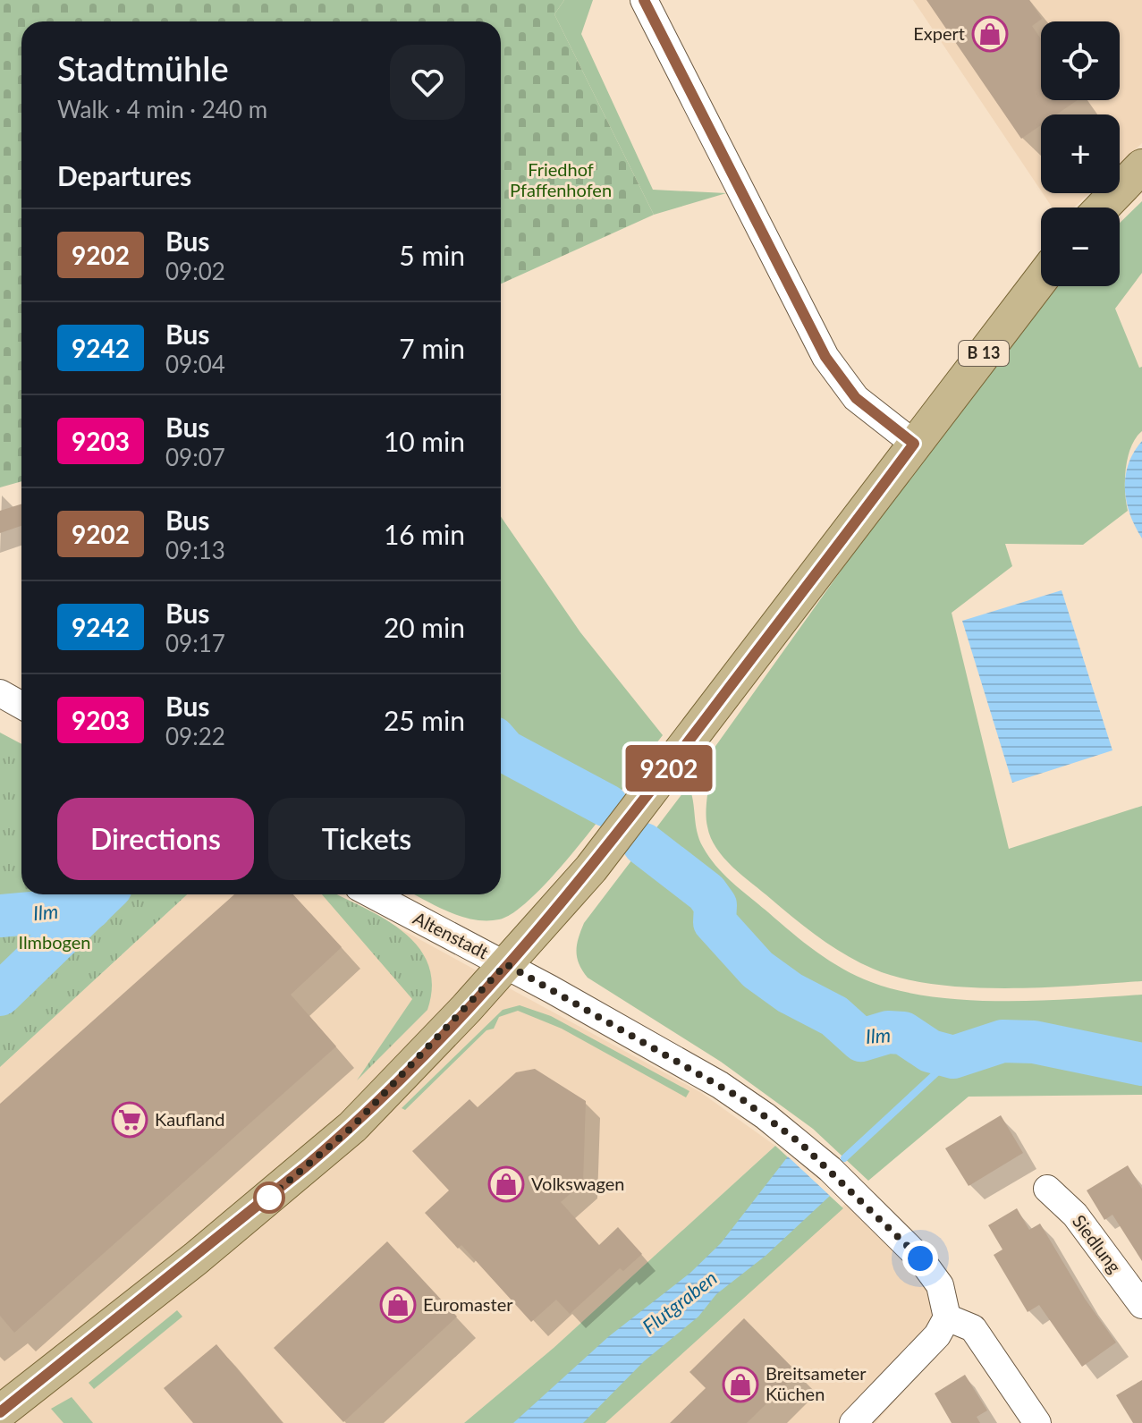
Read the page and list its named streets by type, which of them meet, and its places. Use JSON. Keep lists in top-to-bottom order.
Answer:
{
  "streets": {
    "main road": ["B 13"],
    "street": ["Altenstadt", "Siedlung"]
  },
  "crossings": [
    ["B 13", "Altenstadt"]
  ],
  "water": ["Ilm", "Flutgraben"],
  "parks": ["Friedhof Pfaffenhofen", "Ilmbogen"],
  "places": {
    "shop": [
      "Expert",
      "Volkswagen",
      "Euromaster",
      "Breitsameter Küchen"
    ],
    "supermarket": ["Kaufland"]
  },
  "lines": ["bus line 9202"],
  "page": {
    "on_map": "9202",
    "map_buttons": ["+", "−"],
    "heading": [
      ["Stadtmühle", "Walk · 4 min · 240 m"],
      "Departures"
    ],
    "list": [
      {
        "mark": "9202",
        "name": "Bus",
        "note": "09:02",
        "value": "5 min"
      },
      {
        "mark": "9242",
        "name": "Bus",
        "note": "09:04",
        "value": "7 min"
      },
      {
        "mark": "9203",
        "name": "Bus",
        "note": "09:07",
        "value": "10 min"
      },
      {
        "mark": "9202",
        "name": "Bus",
        "note": "09:13",
        "value": "16 min"
      },
      {
        "mark": "9242",
        "name": "Bus",
        "note": "09:17",
        "value": "20 min"
      },
      {
        "mark": "9203",
        "name": "Bus",
        "note": "09:22",
        "value": "25 min"
      }
    ],
    "buttons": ["Directions", "Tickets"]
  }
}
